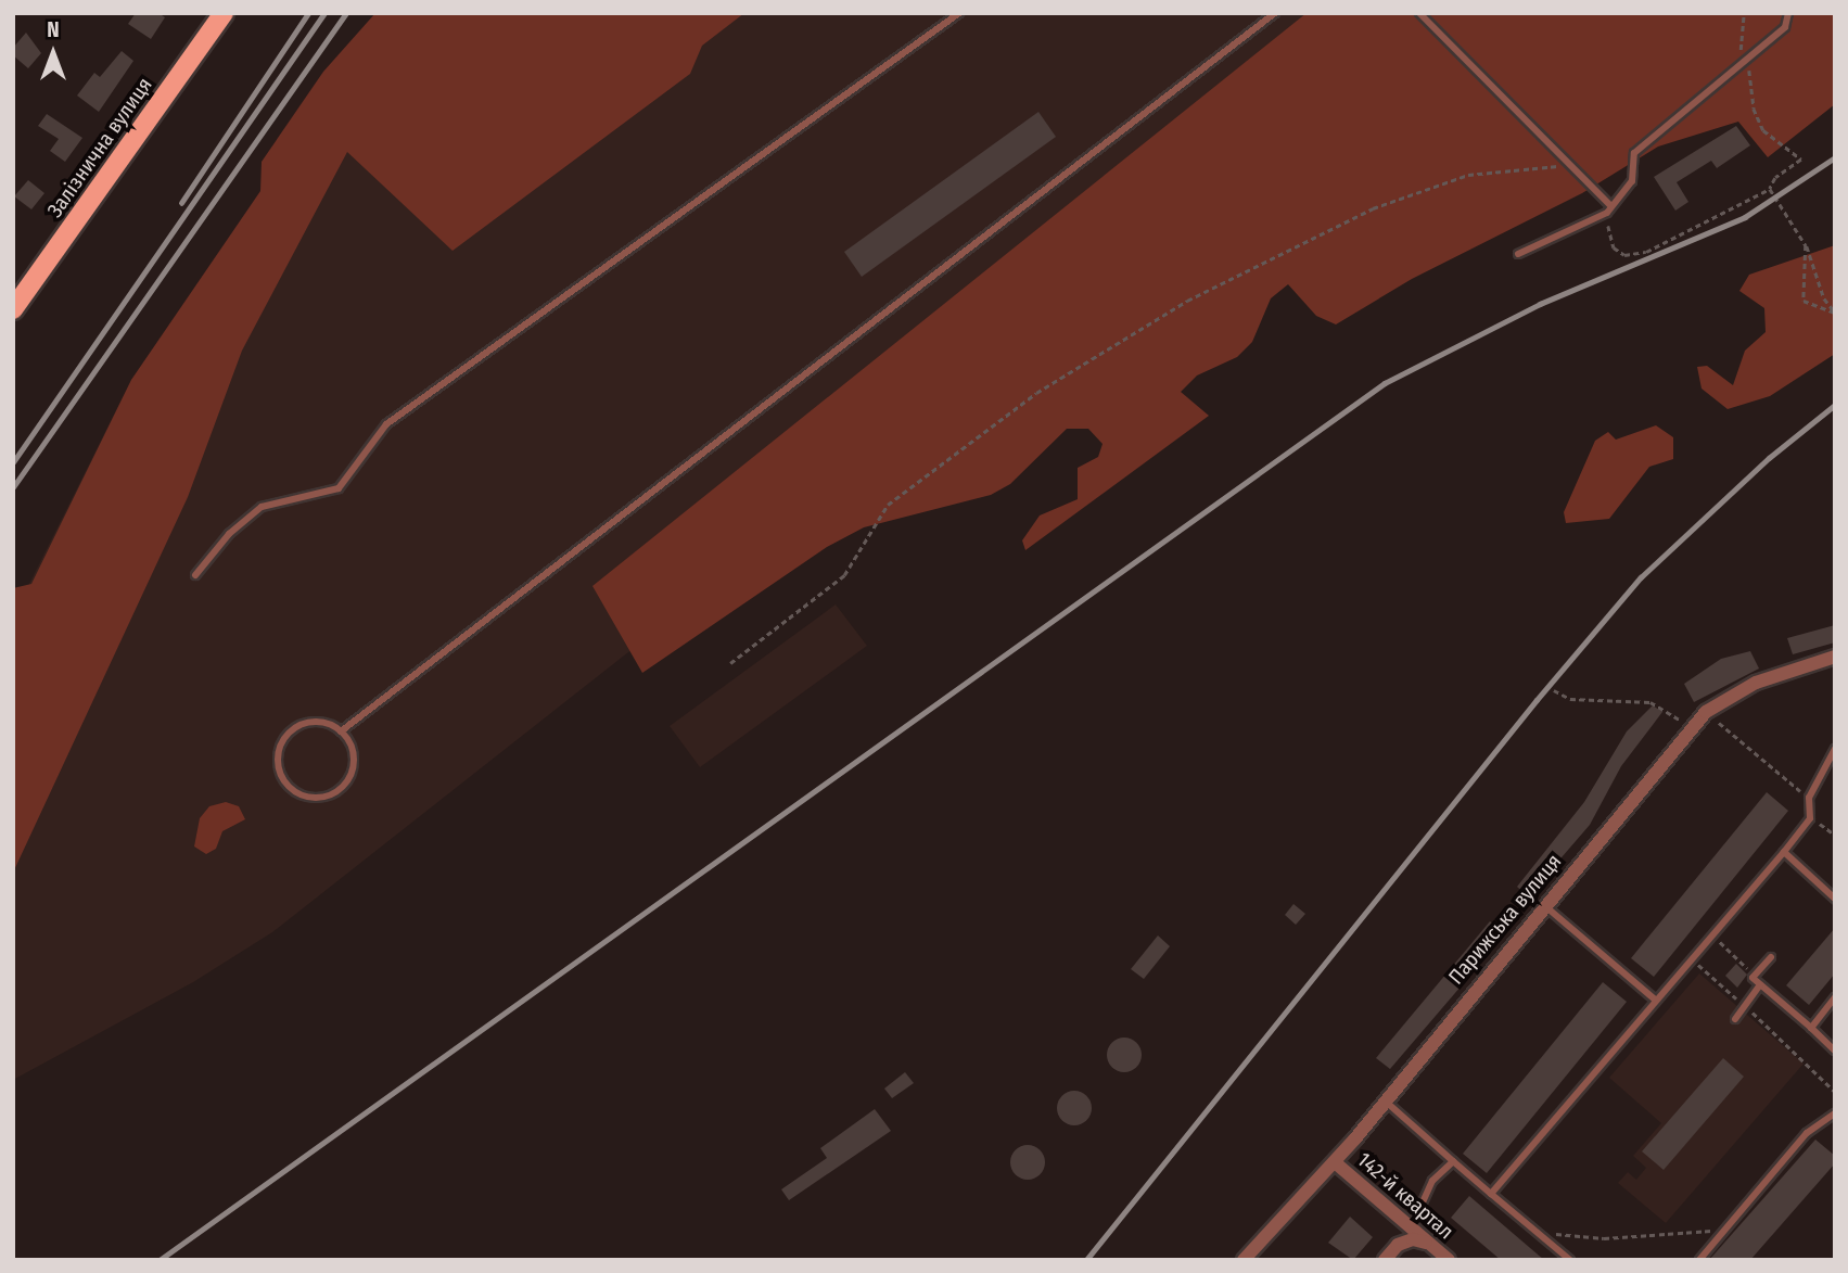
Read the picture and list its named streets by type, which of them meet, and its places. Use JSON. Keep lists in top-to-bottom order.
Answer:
{
  "streets": {
    "main road": ["Залізнична вулиця"],
    "street": ["Парижська вулиця", "142-й квартал"]
  },
  "crossings": [
    ["Парижська вулиця", "142-й квартал"]
  ],
  "north": "top"
}
